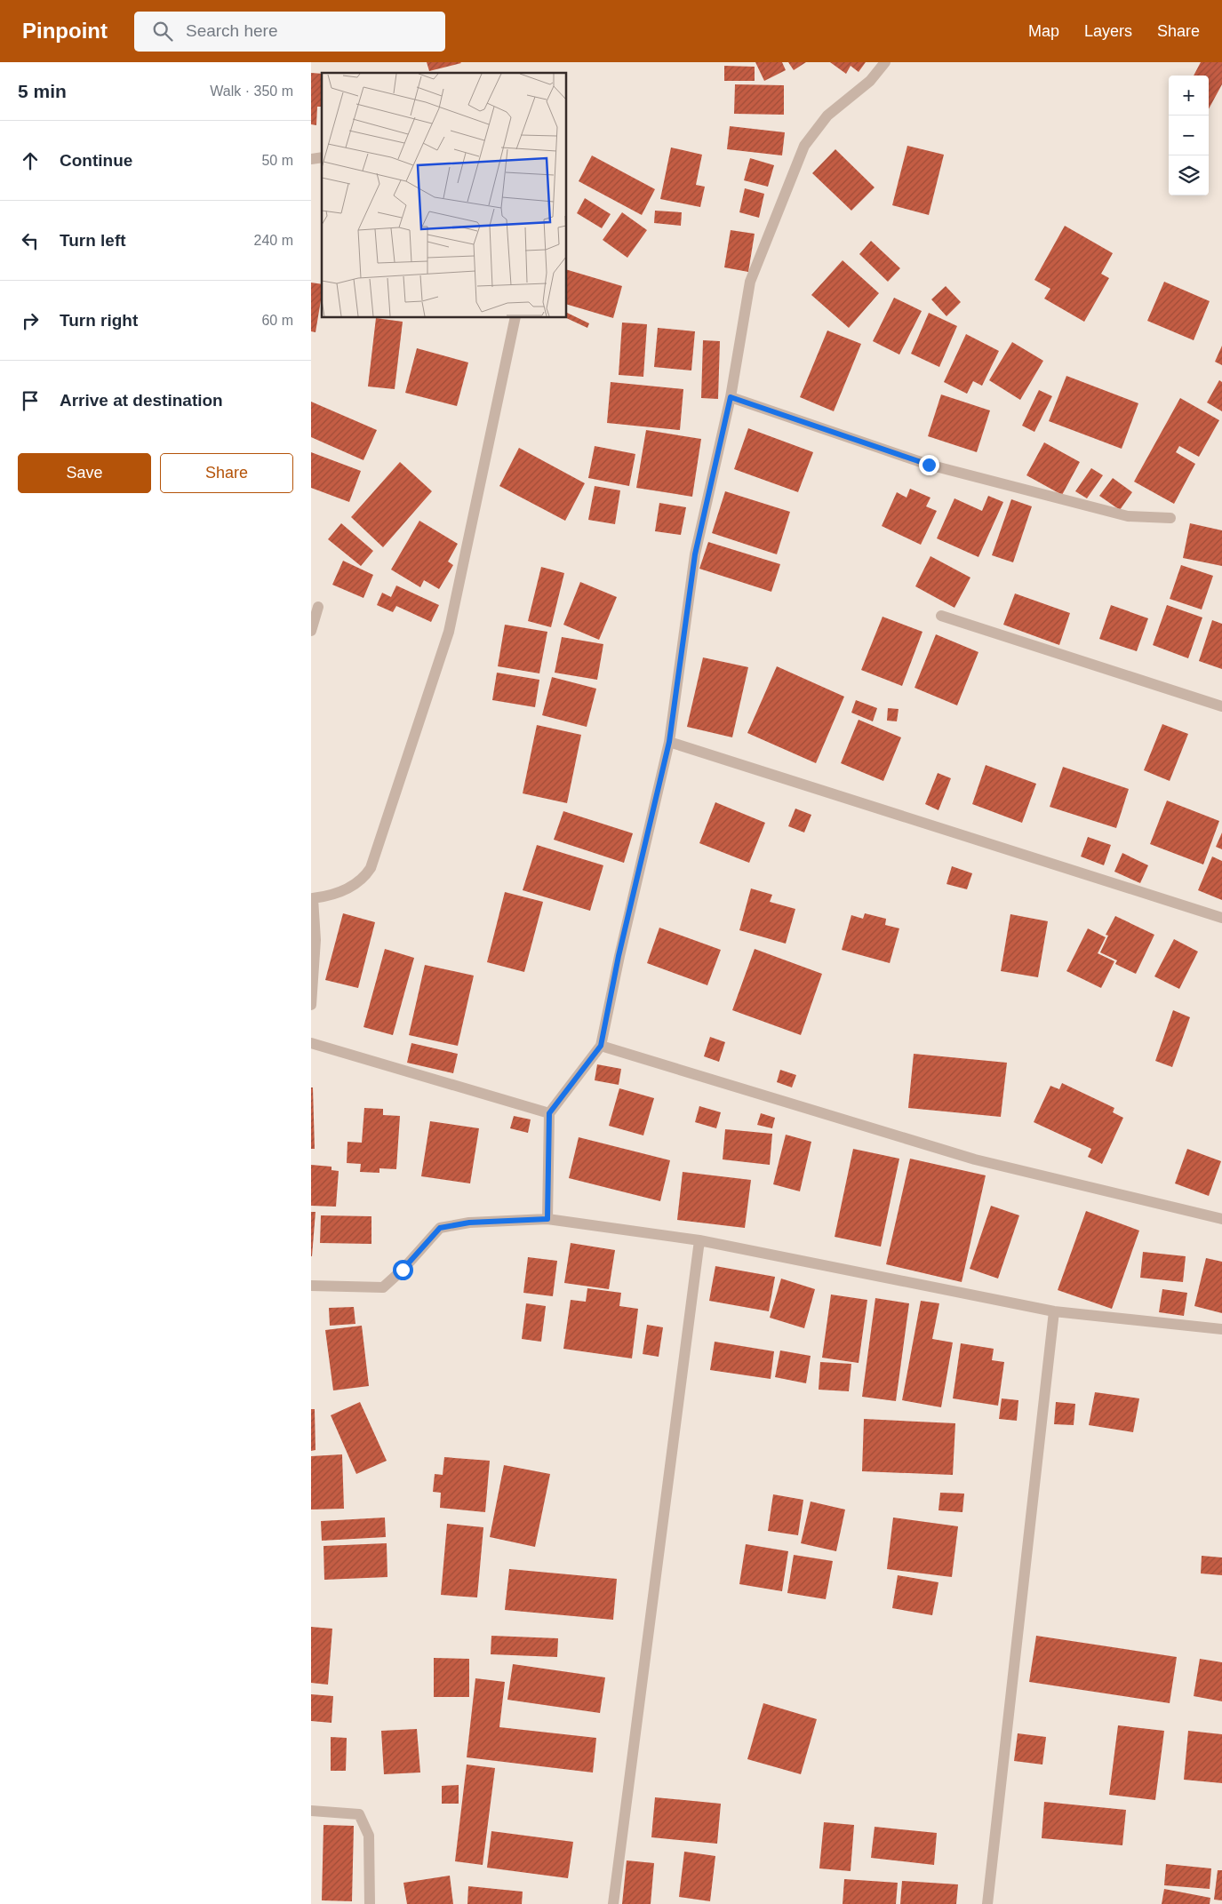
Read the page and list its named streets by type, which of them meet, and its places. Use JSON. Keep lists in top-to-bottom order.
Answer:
{
  "page": {
    "header": "Pinpoint",
    "search": "Search here",
    "nav": ["Map", "Layers", "Share"],
    "heading": ["5 min", "Walk · 350 m"],
    "map_buttons": ["+", "−"],
    "list": [
      ["Continue", "50 m"],
      ["Turn left", "240 m"],
      ["Turn right", "60 m"],
      "Arrive at destination"
    ],
    "buttons": ["Save", "Share"]
  }
}
